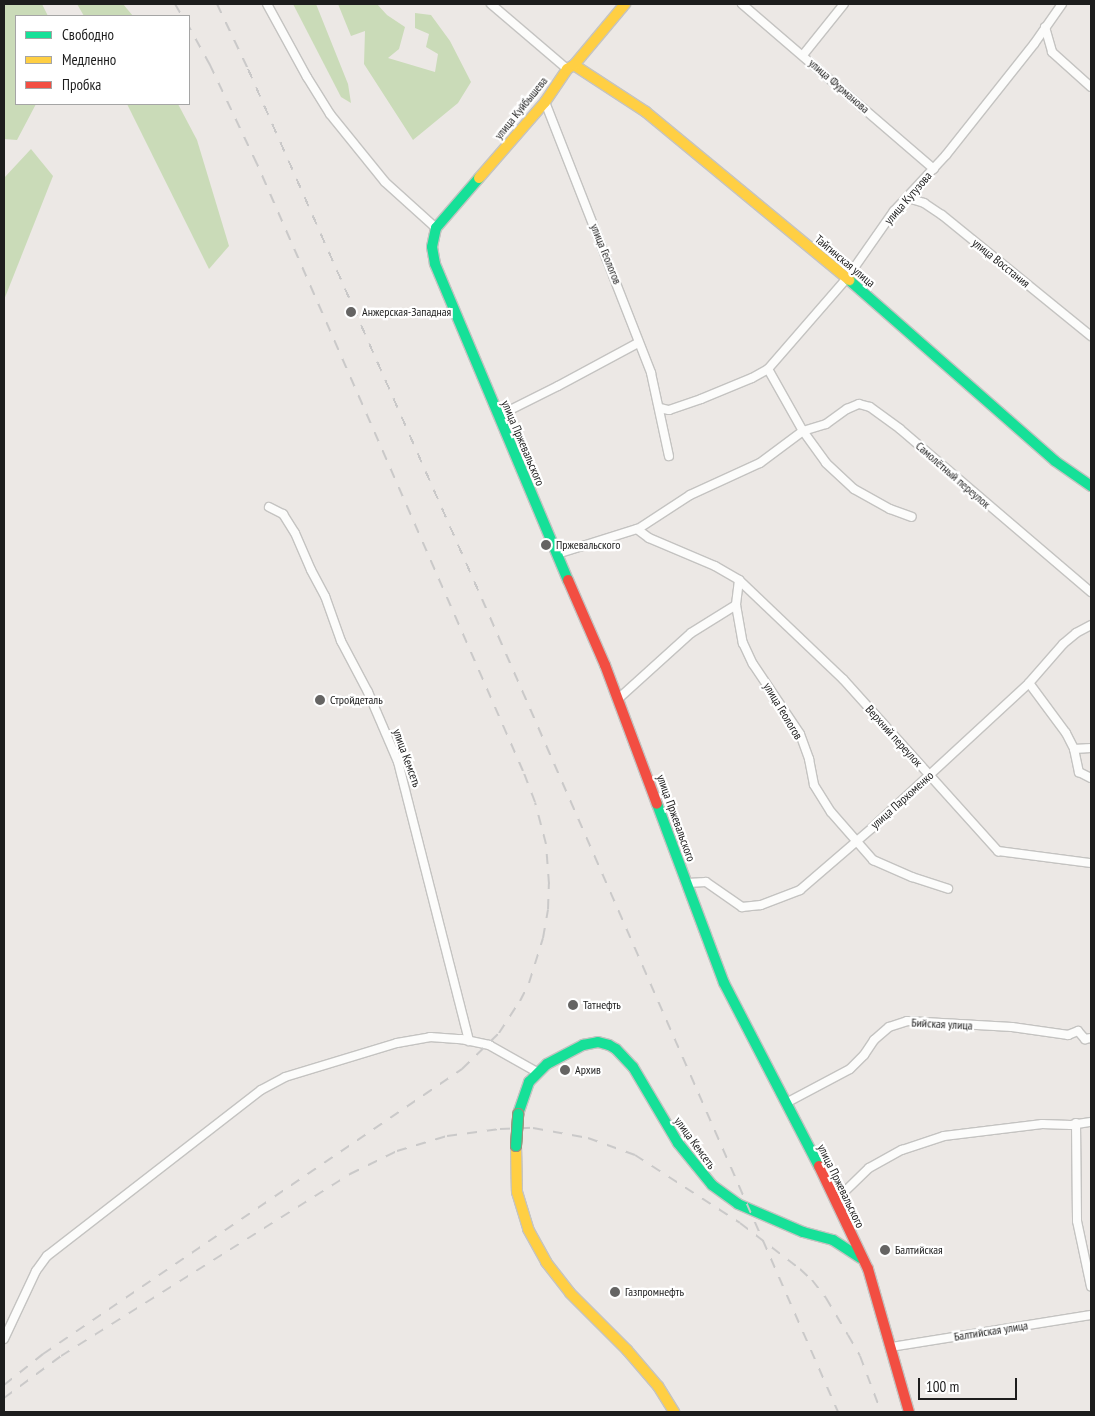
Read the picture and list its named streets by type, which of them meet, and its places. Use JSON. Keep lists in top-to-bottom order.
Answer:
{
  "streets": {
    "street": [
      "улица Фурманова",
      "улица Куйбышева",
      "улица Кутузова",
      "улица Геологов",
      "Тайгинская улица",
      "улица Восстания",
      "улица Пржевальского",
      "Самолётный переулок",
      "Верхний переулок",
      "улица Кемсеть",
      "улица Пархоменко",
      "Бийская улица",
      "Балтийская улица"
    ]
  },
  "crossings": [
    ["улица Фурманова", "улица Кутузова"],
    ["улица Куйбышева", "улица Геологов"],
    ["улица Куйбышева", "Тайгинская улица"],
    ["улица Куйбышева", "улица Пржевальского"],
    ["улица Кутузова", "улица Геологов"],
    ["улица Кутузова", "Тайгинская улица"],
    ["улица Кутузова", "улица Восстания"],
    ["улица Геологов", "Верхний переулок"],
    ["улица Геологов", "улица Пархоменко"],
    ["улица Пржевальского", "Самолётный переулок"],
    ["улица Пржевальского", "улица Кемсеть"],
    ["улица Пржевальского", "улица Пархоменко"],
    ["улица Пржевальского", "Бийская улица"],
    ["улица Пржевальского", "Балтийская улица"],
    ["Верхний переулок", "улица Пархоменко"]
  ],
  "places": [
    "Анжерская-Западная",
    "Пржевальского",
    "Стройдеталь",
    "Татнефть",
    "Архив",
    "Балтийская",
    "Газпромнефть"
  ],
  "legend": ["Свободно", "Медленно", "Пробка"],
  "scale_bar": "100 m"
}
